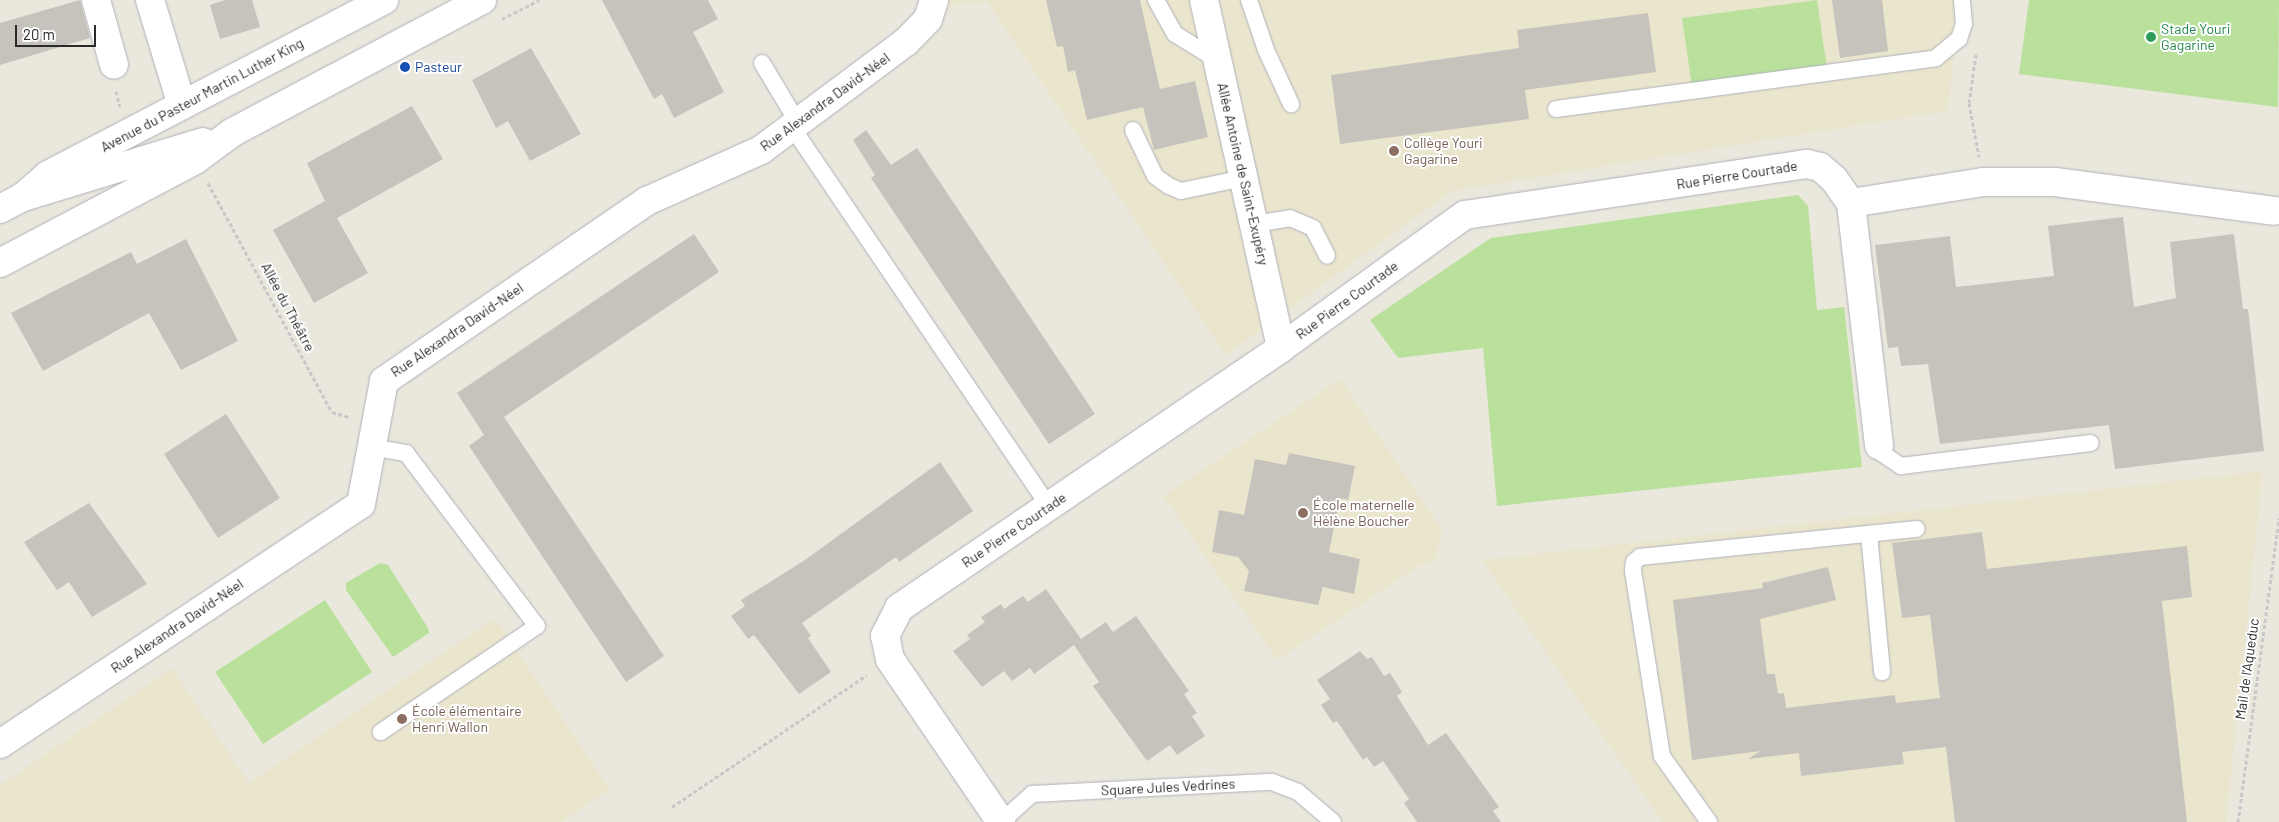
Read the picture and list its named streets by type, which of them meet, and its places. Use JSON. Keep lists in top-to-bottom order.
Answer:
{
  "streets": {
    "street": [
      "Avenue du Pasteur Martin Luther King",
      "Rue Alexandra David-Néel",
      "Allée Antoine de Saint-Exupéry",
      "Rue Pierre Courtade"
    ],
    "lane": ["Square Jules Vedrines"],
    "path": ["Allée du Théâtre", "Mail de l'Aqueduc"]
  },
  "crossings": [
    ["Rue Alexandra David-Néel", "Allée du Théâtre"],
    ["Allée Antoine de Saint-Exupéry", "Rue Pierre Courtade"],
    ["Rue Pierre Courtade", "Square Jules Vedrines"]
  ],
  "places": [
    "Stade Youri Gagarine",
    "Pasteur",
    "Collège Youri Gagarine",
    "École maternelle Hélène Boucher",
    "École élémentaire Henri Wallon"
  ],
  "scale_bar": "20 m"
}
